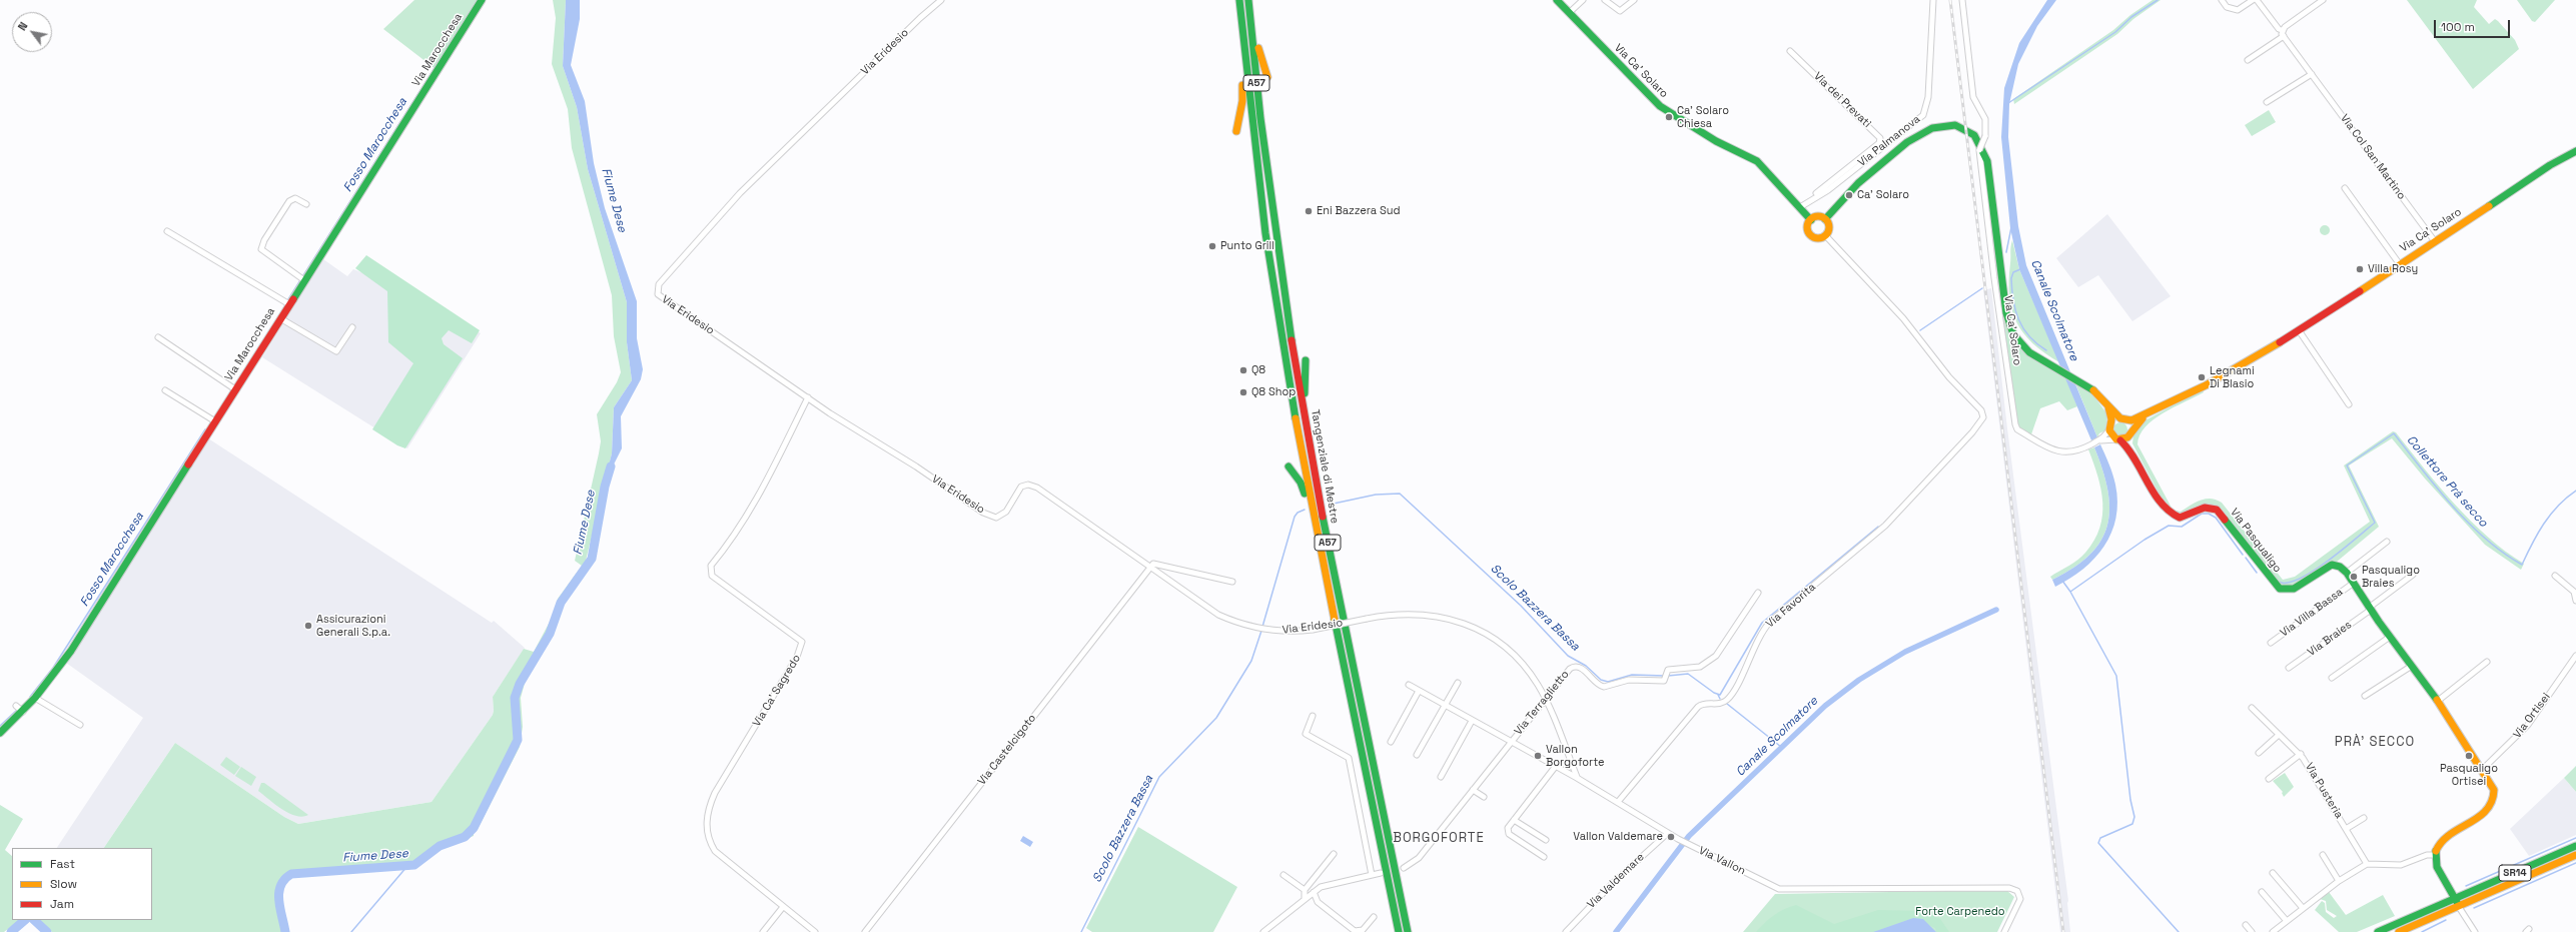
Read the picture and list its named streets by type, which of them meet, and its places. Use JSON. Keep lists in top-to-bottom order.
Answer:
{
  "streets": {
    "main road": [
      "Via Marocchesa",
      "Via Ca' Solaro",
      "A57",
      "Tangenziale di Mestre",
      "Via Pasqualigo",
      "SR14"
    ],
    "street": [
      "Via Eridesio",
      "Via dei Prevati",
      "Via Palmanova",
      "Via Col San Martino",
      "Via Favorita",
      "Via Villa Bassa",
      "Via Braies",
      "Via Ca' Sagredo",
      "Via Terraglietto",
      "Via Ortisei",
      "Via Castelcigoto",
      "Via Pusteria",
      "Via Vallon",
      "Via Valdemare"
    ]
  },
  "crossings": [
    ["Via Eridesio", "Via Ca' Sagredo"],
    ["Via Eridesio", "Via Terraglietto"],
    ["Via Eridesio", "Via Castelcigoto"],
    ["Via Eridesio", "Via Vallon"],
    ["Via Ca' Solaro", "Via Palmanova"],
    ["Via Ca' Solaro", "Via Col San Martino"],
    ["Via Ca' Solaro", "Via Pasqualigo"],
    ["Via Ca' Solaro", "Via Favorita"],
    ["Via dei Prevati", "Via Palmanova"],
    ["Via Favorita", "Via Vallon"],
    ["Via Terraglietto", "Via Vallon"],
    ["Via Vallon", "Via Valdemare"]
  ],
  "districts": ["PRÀ' SECCO", "BORGOFORTE"],
  "water": [
    "Fosso Marocchesa",
    "Fiume Dese",
    "Canale Scolmatore",
    "Collettore Prà secco",
    "Scolo Bazzera Bassa"
  ],
  "parks": ["Forte Carpenedo"],
  "places": [
    "Ca' Solaro Chiesa",
    "Ca' Solaro",
    "Eni Bazzera Sud",
    "Punto Grill",
    "Villa Rosy",
    "Q8",
    "Legnami Di Blasio",
    "Q8 Shop",
    "Pasqualigo Braies",
    "Assicurazioni Generali S.p.a.",
    "Vallon Borgoforte",
    "Pasqualigo Ortisei",
    "Vallon Valdemare"
  ],
  "legend": ["Fast", "Slow", "Jam"],
  "scale_bar": "100 m",
  "north": "top left"
}
